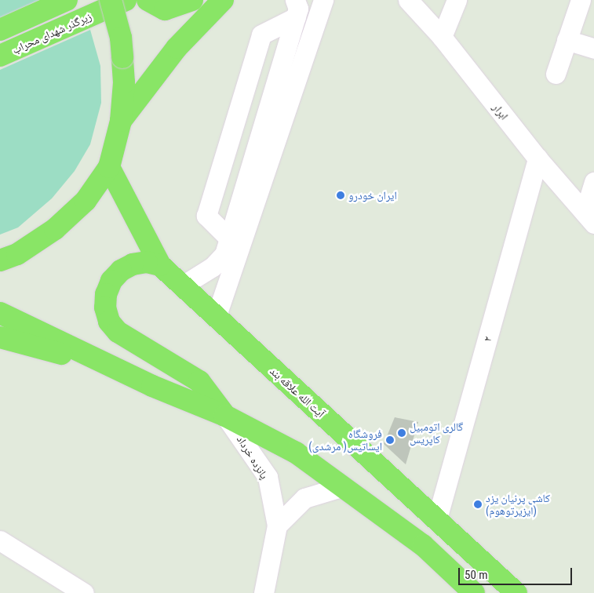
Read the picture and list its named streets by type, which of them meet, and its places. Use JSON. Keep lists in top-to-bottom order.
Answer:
{
  "streets": {
    "main road": ["زیرگذر شهدای محراب", "آیت الله علاقه بند"],
    "street": ["ابرار", "۲", "پانزده خرداد"]
  },
  "crossings": [
    ["ابرار", "۲"],
    ["۲", "آیت الله علاقه بند"]
  ],
  "places": [
    "ایران خودرو",
    "گالری اتومبیل کاپریس",
    "فروشگاه ایساتیس( مرشدی)",
    "کاشی پرنیان یزد (ایزیرتوهوم)"
  ],
  "scale_bar": "50 m"
}
